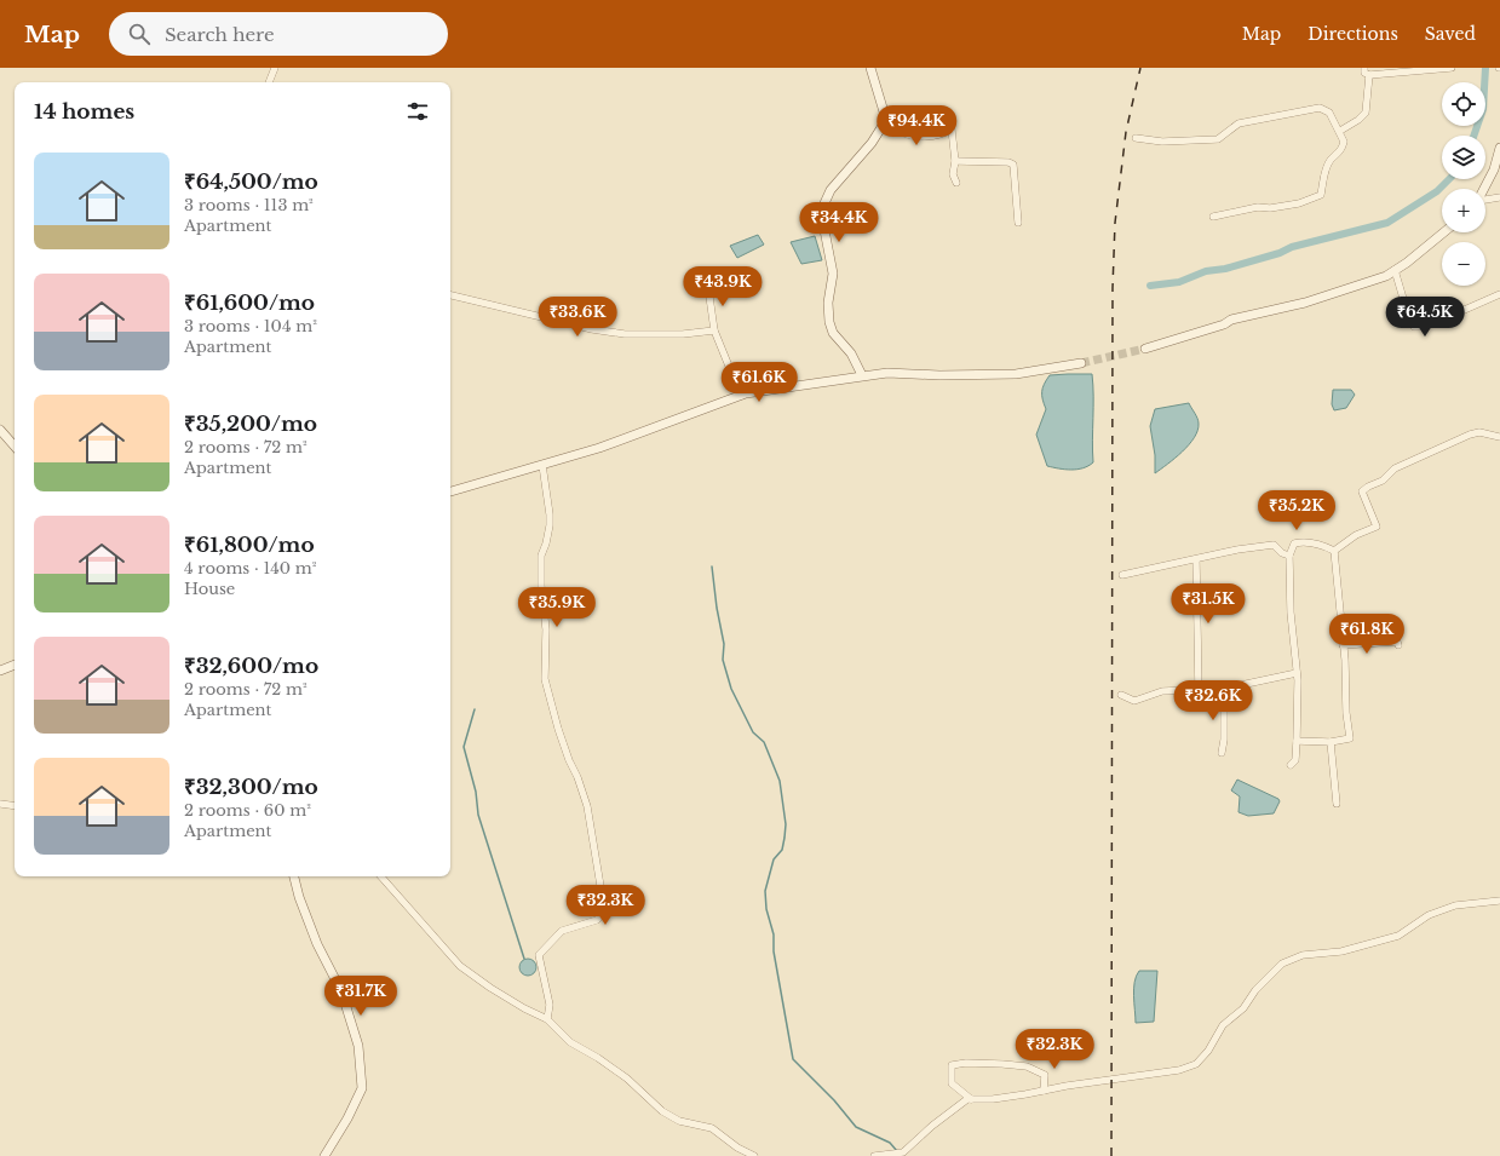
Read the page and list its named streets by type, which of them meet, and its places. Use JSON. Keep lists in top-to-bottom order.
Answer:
{
  "page": {
    "header": "Map",
    "search": "Search here",
    "nav": ["Map", "Directions", "Saved"],
    "map_buttons": ["+", "−"],
    "heading": "14 homes",
    "price": [
      "₹94.4K",
      "₹34.4K",
      "₹43.9K",
      "₹33.6K",
      "₹64.5K",
      "₹61.6K",
      "₹35.2K",
      "₹31.5K",
      "₹35.9K",
      "₹61.8K",
      "₹32.6K",
      "₹32.3K",
      "₹31.7K",
      "₹32.3K"
    ],
    "list": [
      {
        "name": "₹64,500/mo",
        "note": "3 rooms · 113 m² · Apartment"
      },
      {
        "name": "₹61,600/mo",
        "note": "3 rooms · 104 m² · Apartment"
      },
      {
        "name": "₹35,200/mo",
        "note": "2 rooms · 72 m² · Apartment"
      },
      {
        "name": "₹61,800/mo",
        "note": "4 rooms · 140 m² · House"
      },
      {
        "name": "₹32,600/mo",
        "note": "2 rooms · 72 m² · Apartment"
      },
      {
        "name": "₹32,300/mo",
        "note": "2 rooms · 60 m² · Apartment"
      }
    ]
  }
}
